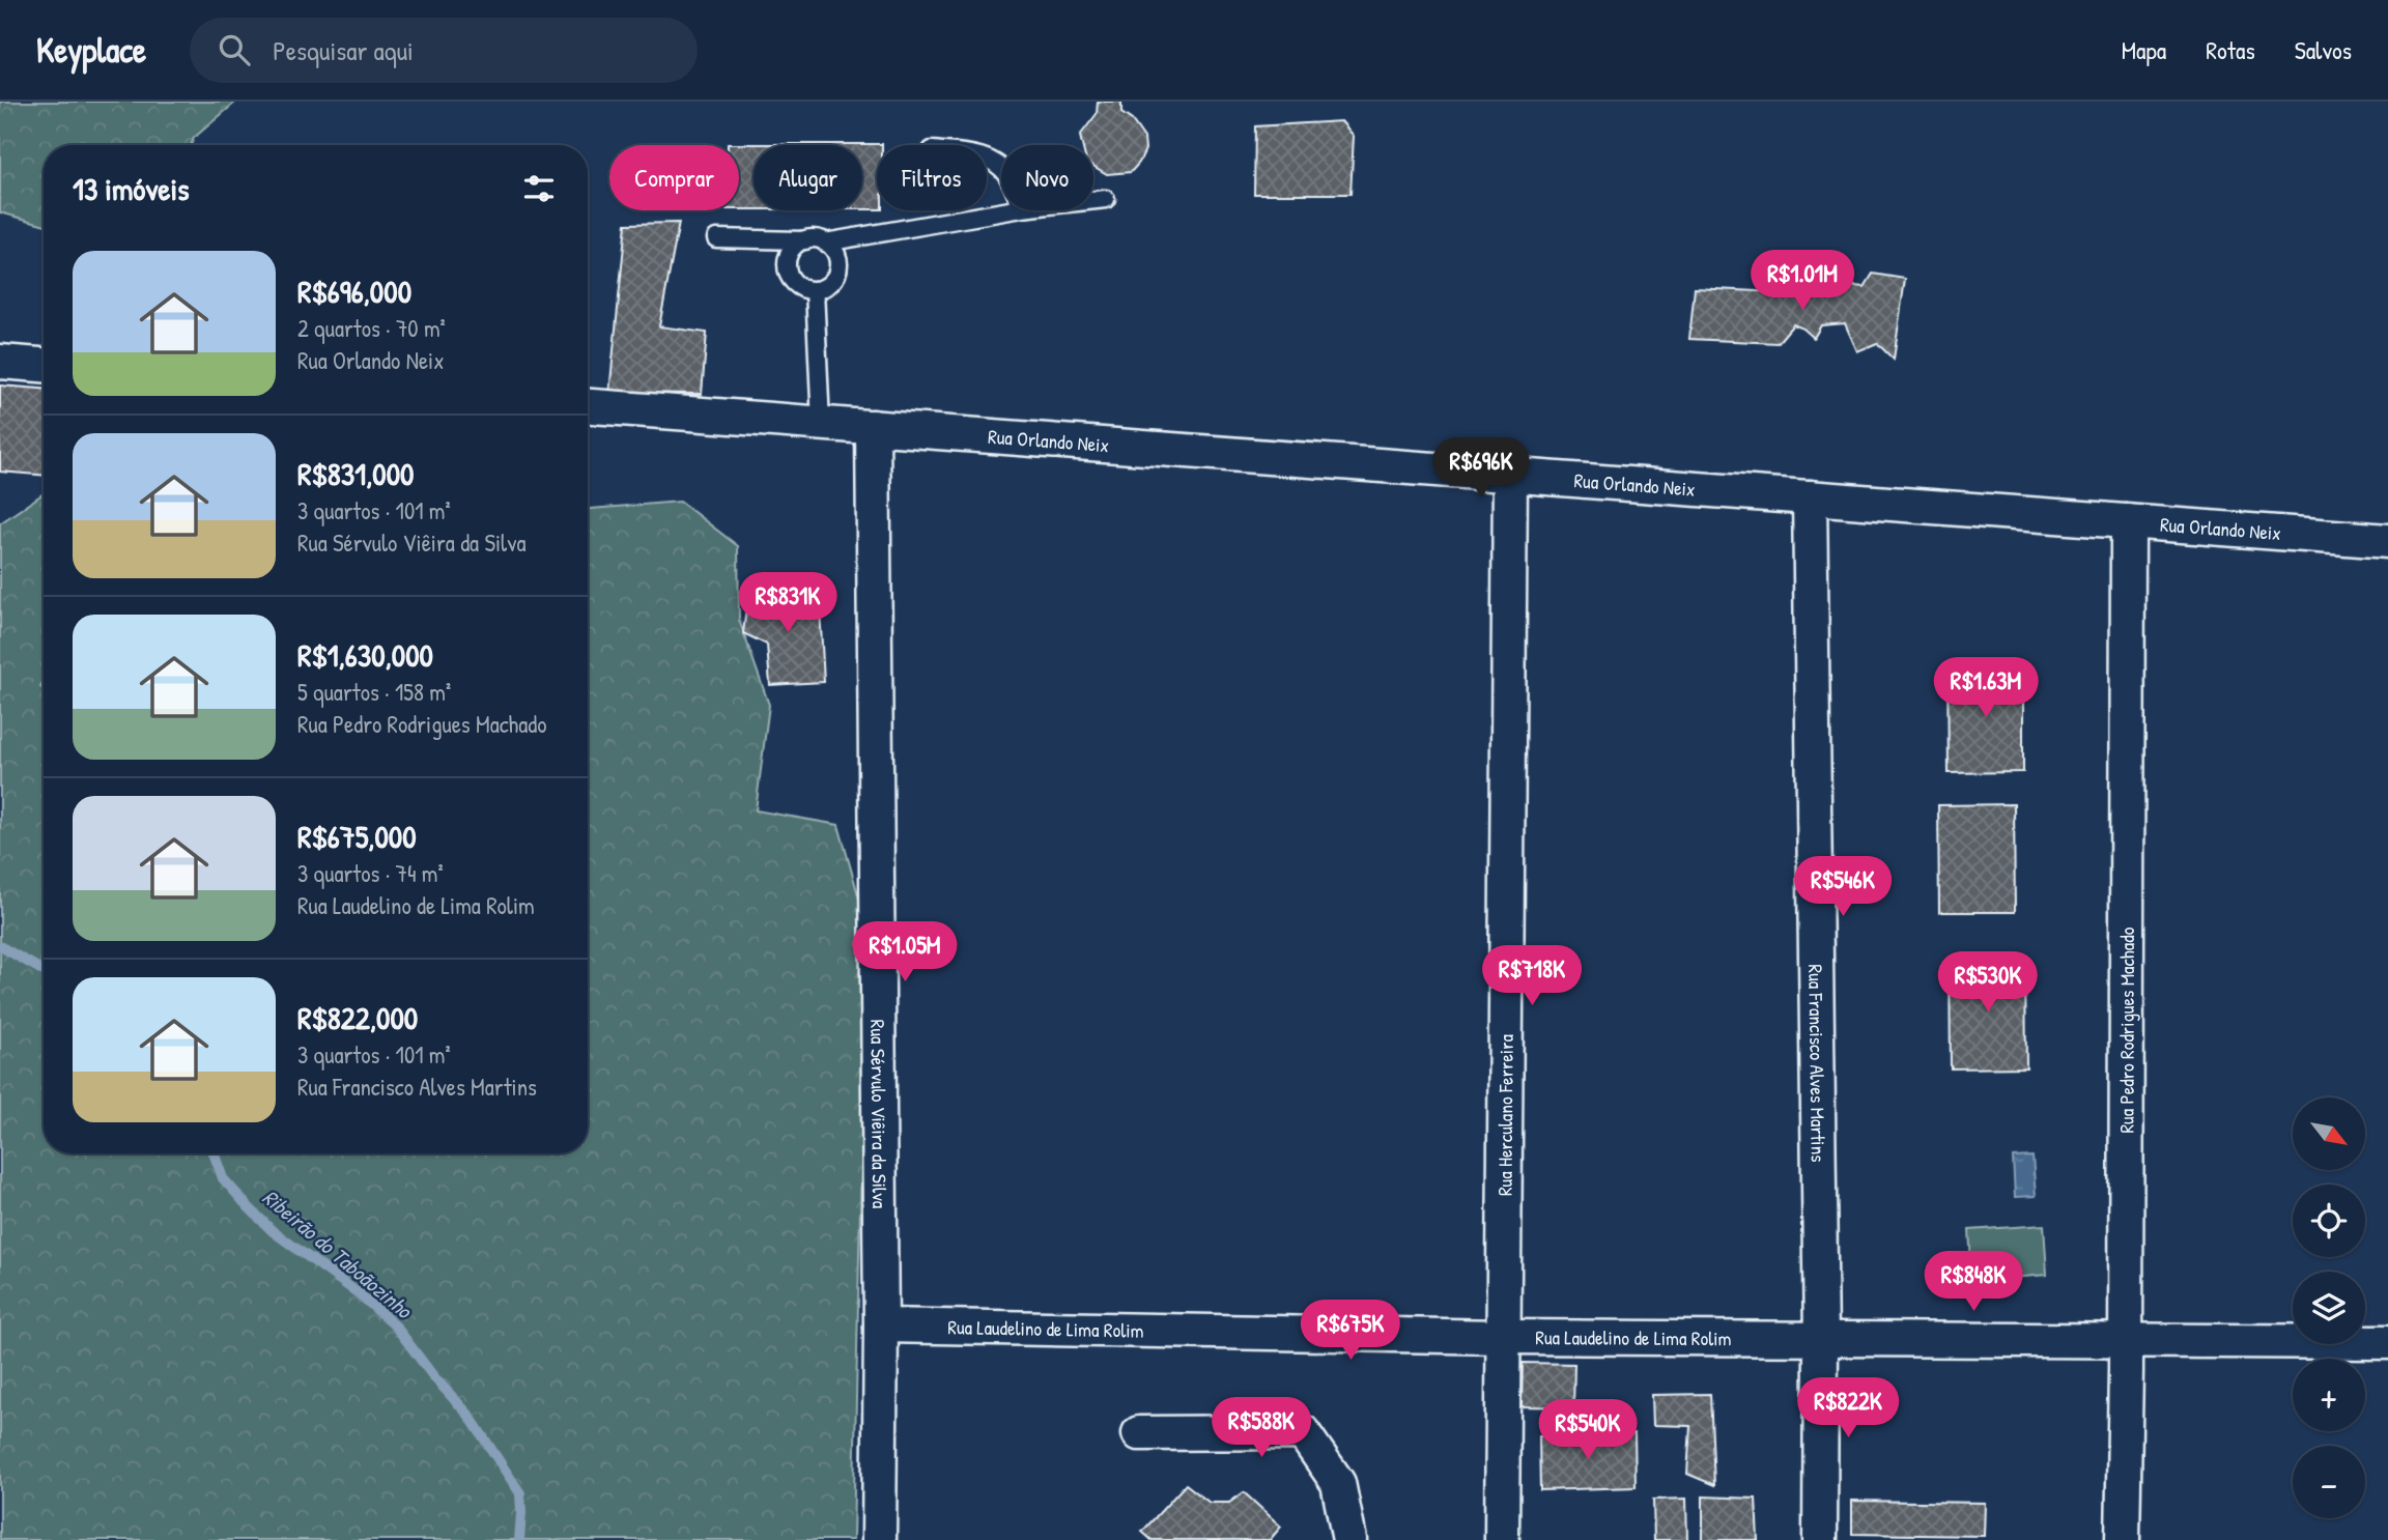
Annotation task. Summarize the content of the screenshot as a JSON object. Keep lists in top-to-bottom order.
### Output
{
  "streets": {
    "street": [
      "Rua Orlando Neix",
      "Rua Pedro Rodrigues Machado",
      "Rua Francisco Alves Martins",
      "Rua Sérvulo Viêira da Silva",
      "Rua Herculano Ferreira",
      "Rua Laudelino de Lima Rolim"
    ]
  },
  "crossings": [
    ["Rua Orlando Neix", "Rua Pedro Rodrigues Machado"],
    ["Rua Orlando Neix", "Rua Francisco Alves Martins"],
    ["Rua Orlando Neix", "Rua Sérvulo Viêira da Silva"],
    ["Rua Orlando Neix", "Rua Herculano Ferreira"],
    ["Rua Pedro Rodrigues Machado", "Rua Laudelino de Lima Rolim"],
    ["Rua Francisco Alves Martins", "Rua Laudelino de Lima Rolim"],
    ["Rua Sérvulo Viêira da Silva", "Rua Laudelino de Lima Rolim"],
    ["Rua Herculano Ferreira", "Rua Laudelino de Lima Rolim"]
  ],
  "water": ["Ribeirão do Taboãozinho"],
  "north": "bottom right",
  "page": {
    "header": "Keyplace",
    "search": "Pesquisar aqui",
    "nav": ["Mapa", "Rotas", "Salvos"],
    "chip": [
      "Comprar",
      "Alugar",
      "Filtros",
      "Novo"
    ],
    "heading": "13 imóveis",
    "list": [
      {
        "name": "R$696,000",
        "note": "2 quartos · 70 m² · Rua Orlando Neix"
      },
      {
        "name": "R$831,000",
        "note": "3 quartos · 101 m² · Rua Sérvulo Viêira da Silva"
      },
      {
        "name": "R$1,630,000",
        "note": "5 quartos · 158 m² · Rua Pedro Rodrigues Machado"
      },
      {
        "name": "R$675,000",
        "note": "3 quartos · 74 m² · Rua Laudelino de Lima Rolim"
      },
      {
        "name": "R$822,000",
        "note": "3 quartos · 101 m² · Rua Francisco Alves Martins"
      }
    ],
    "price": [
      "R$1.01M",
      "R$696K",
      "R$831K",
      "R$1.63M",
      "R$546K",
      "R$1.05M",
      "R$718K",
      "R$530K",
      "R$848K",
      "R$675K",
      "R$822K",
      "R$588K",
      "R$540K"
    ],
    "map_buttons": ["+", "−"]
  }
}
